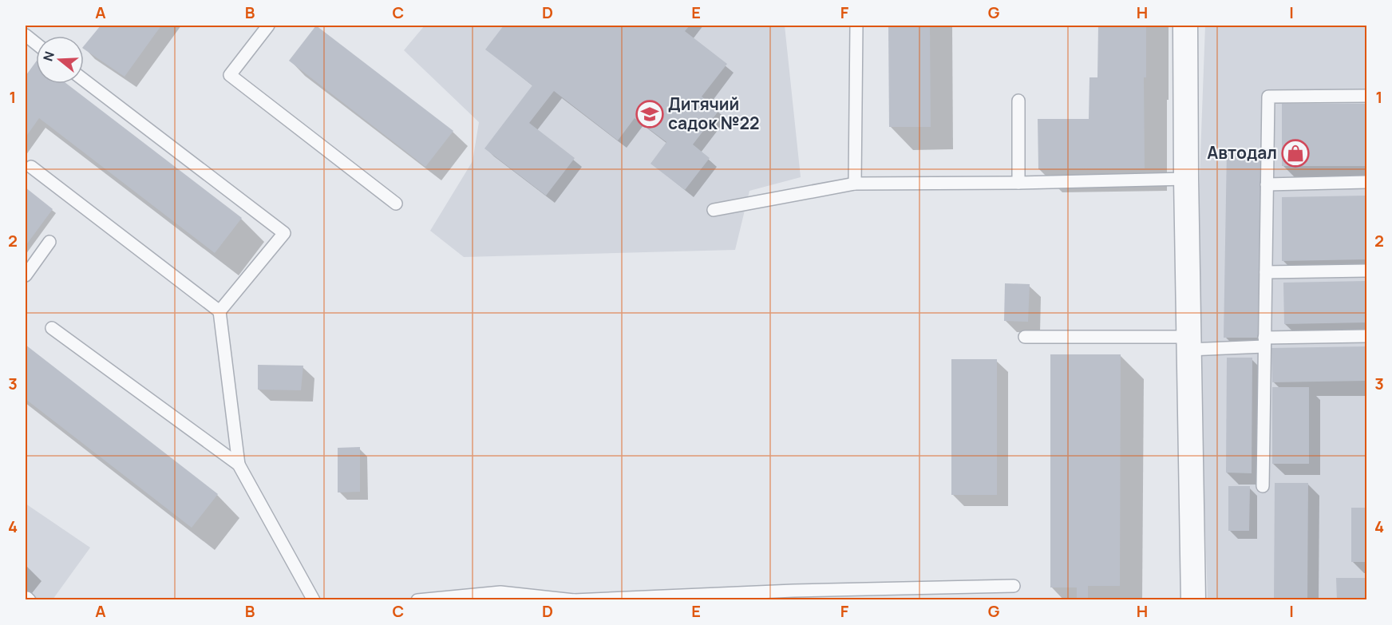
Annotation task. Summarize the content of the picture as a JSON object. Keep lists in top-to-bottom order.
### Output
{
  "places": {
    "school or university": ["Дитячий садок №22"],
    "shop": ["Автодал"]
  },
  "north": "left",
  "grid": {
    "columns": [
      "A",
      "B",
      "C",
      "D",
      "E",
      "F",
      "G",
      "H",
      "I"
    ],
    "rows": [
      "1",
      "2",
      "3",
      "4"
    ]
  }
}
